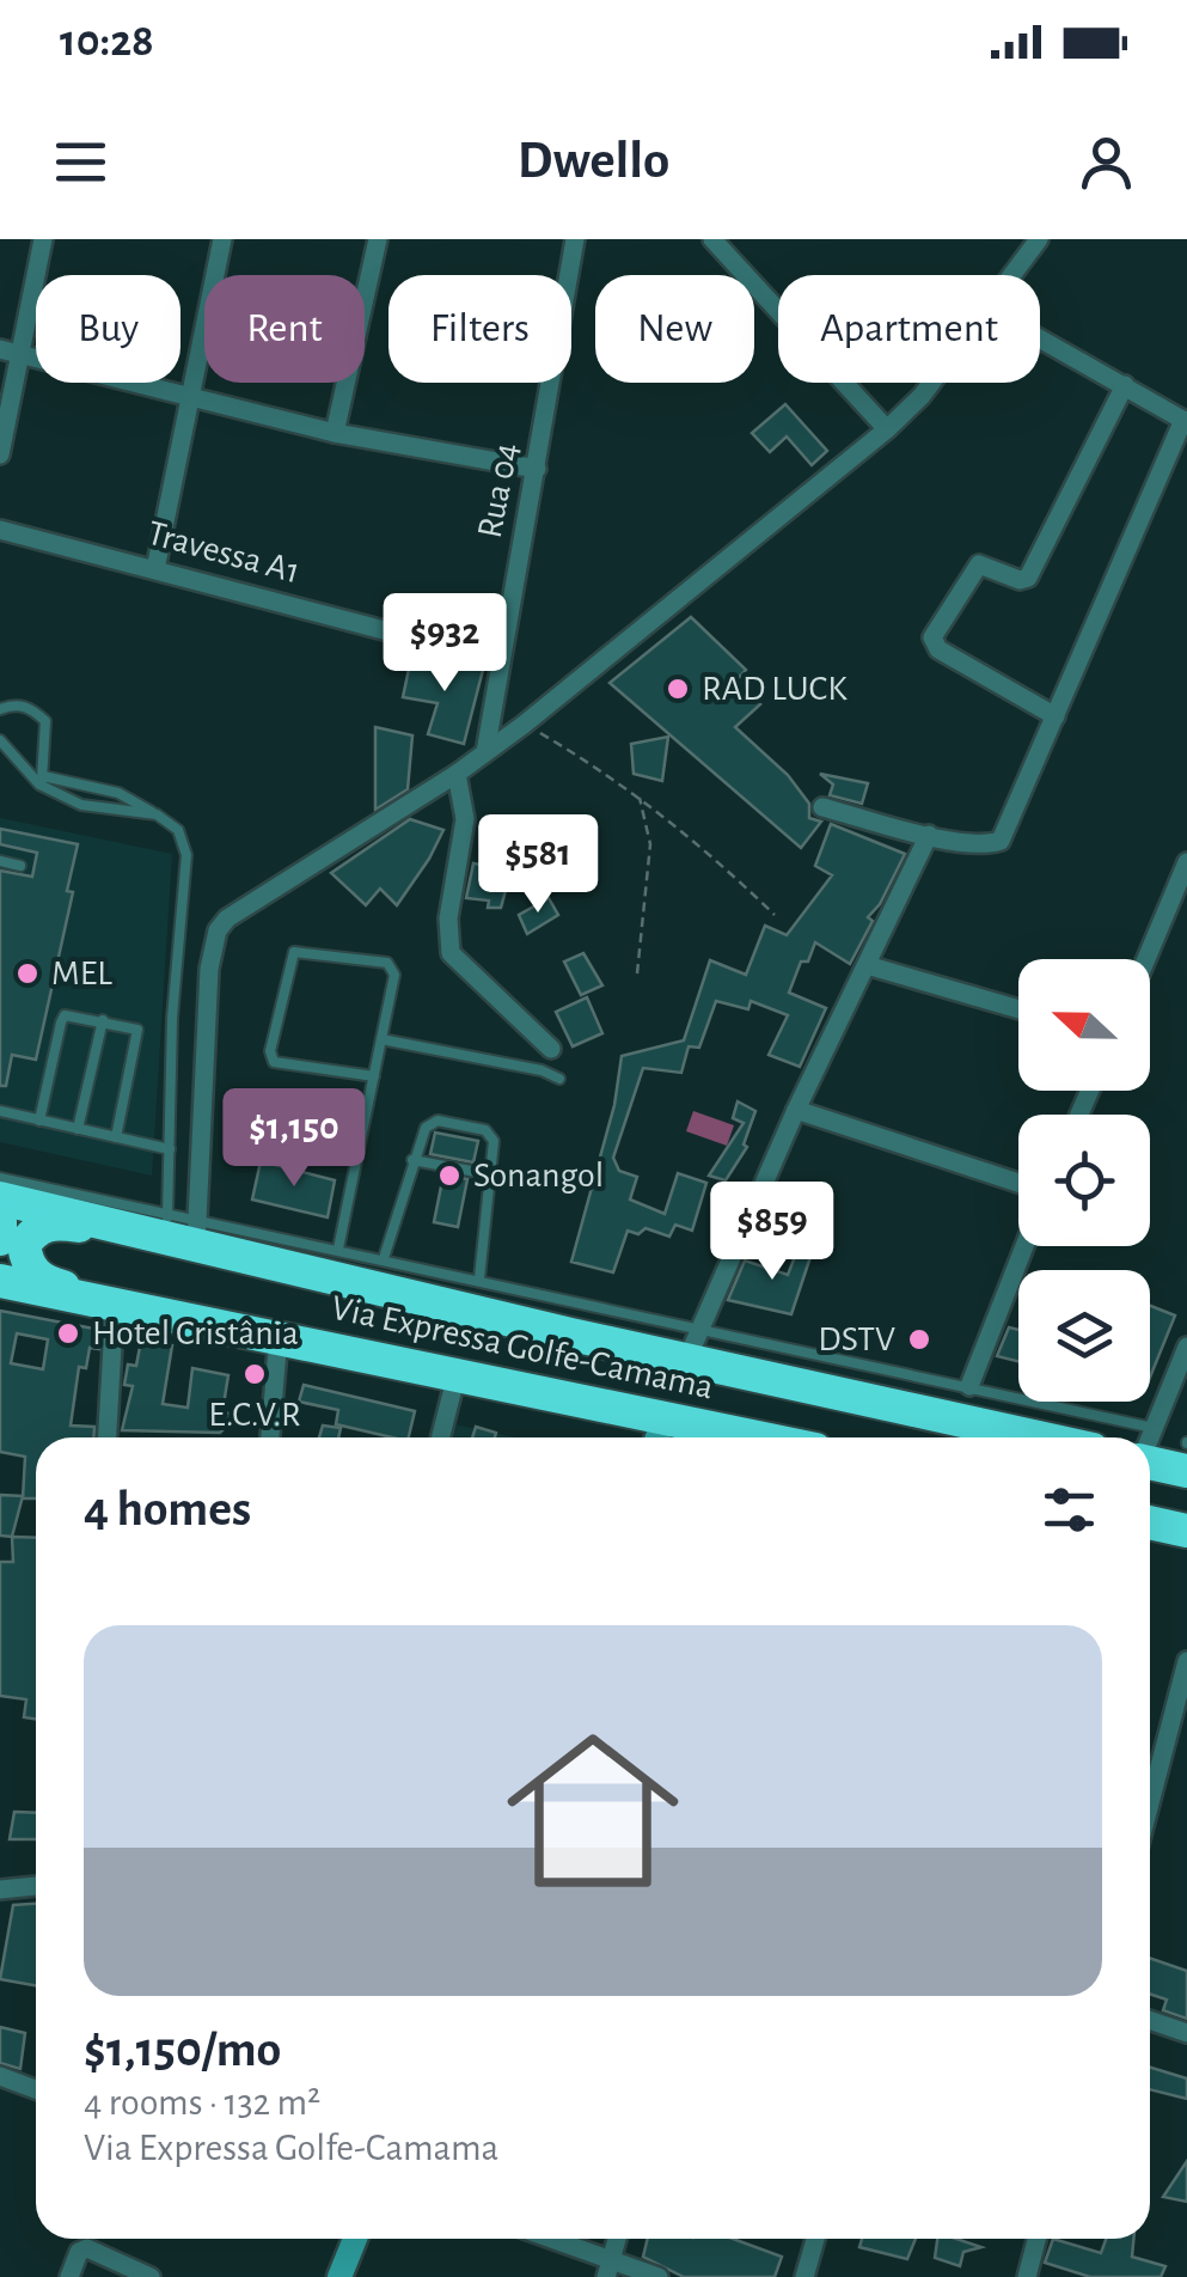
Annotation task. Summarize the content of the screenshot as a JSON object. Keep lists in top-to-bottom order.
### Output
{
  "streets": {
    "highway": ["Via Expressa Golfe-Camama"],
    "street": ["Rua 04", "Travessa A1"]
  },
  "crossings": [
    ["Rua 04", "Travessa A1"]
  ],
  "places": [
    "RAD LUCK",
    "MEL",
    "Sonangol",
    "Hotel Cristânia",
    "DSTV",
    "E.C.V.R"
  ],
  "north": "left",
  "page": {
    "status": "10:28",
    "header": "Dwello",
    "chip": [
      "Buy",
      "Rent",
      "Filters",
      "New",
      "Apartment"
    ],
    "price": [
      "$932",
      "$581",
      "$1,150",
      "$859"
    ],
    "heading": "4 homes",
    "list": [
      {
        "name": "$1,150/mo",
        "note": "4 rooms · 132 m² · Via Expressa Golfe-Camama"
      }
    ]
  }
}
